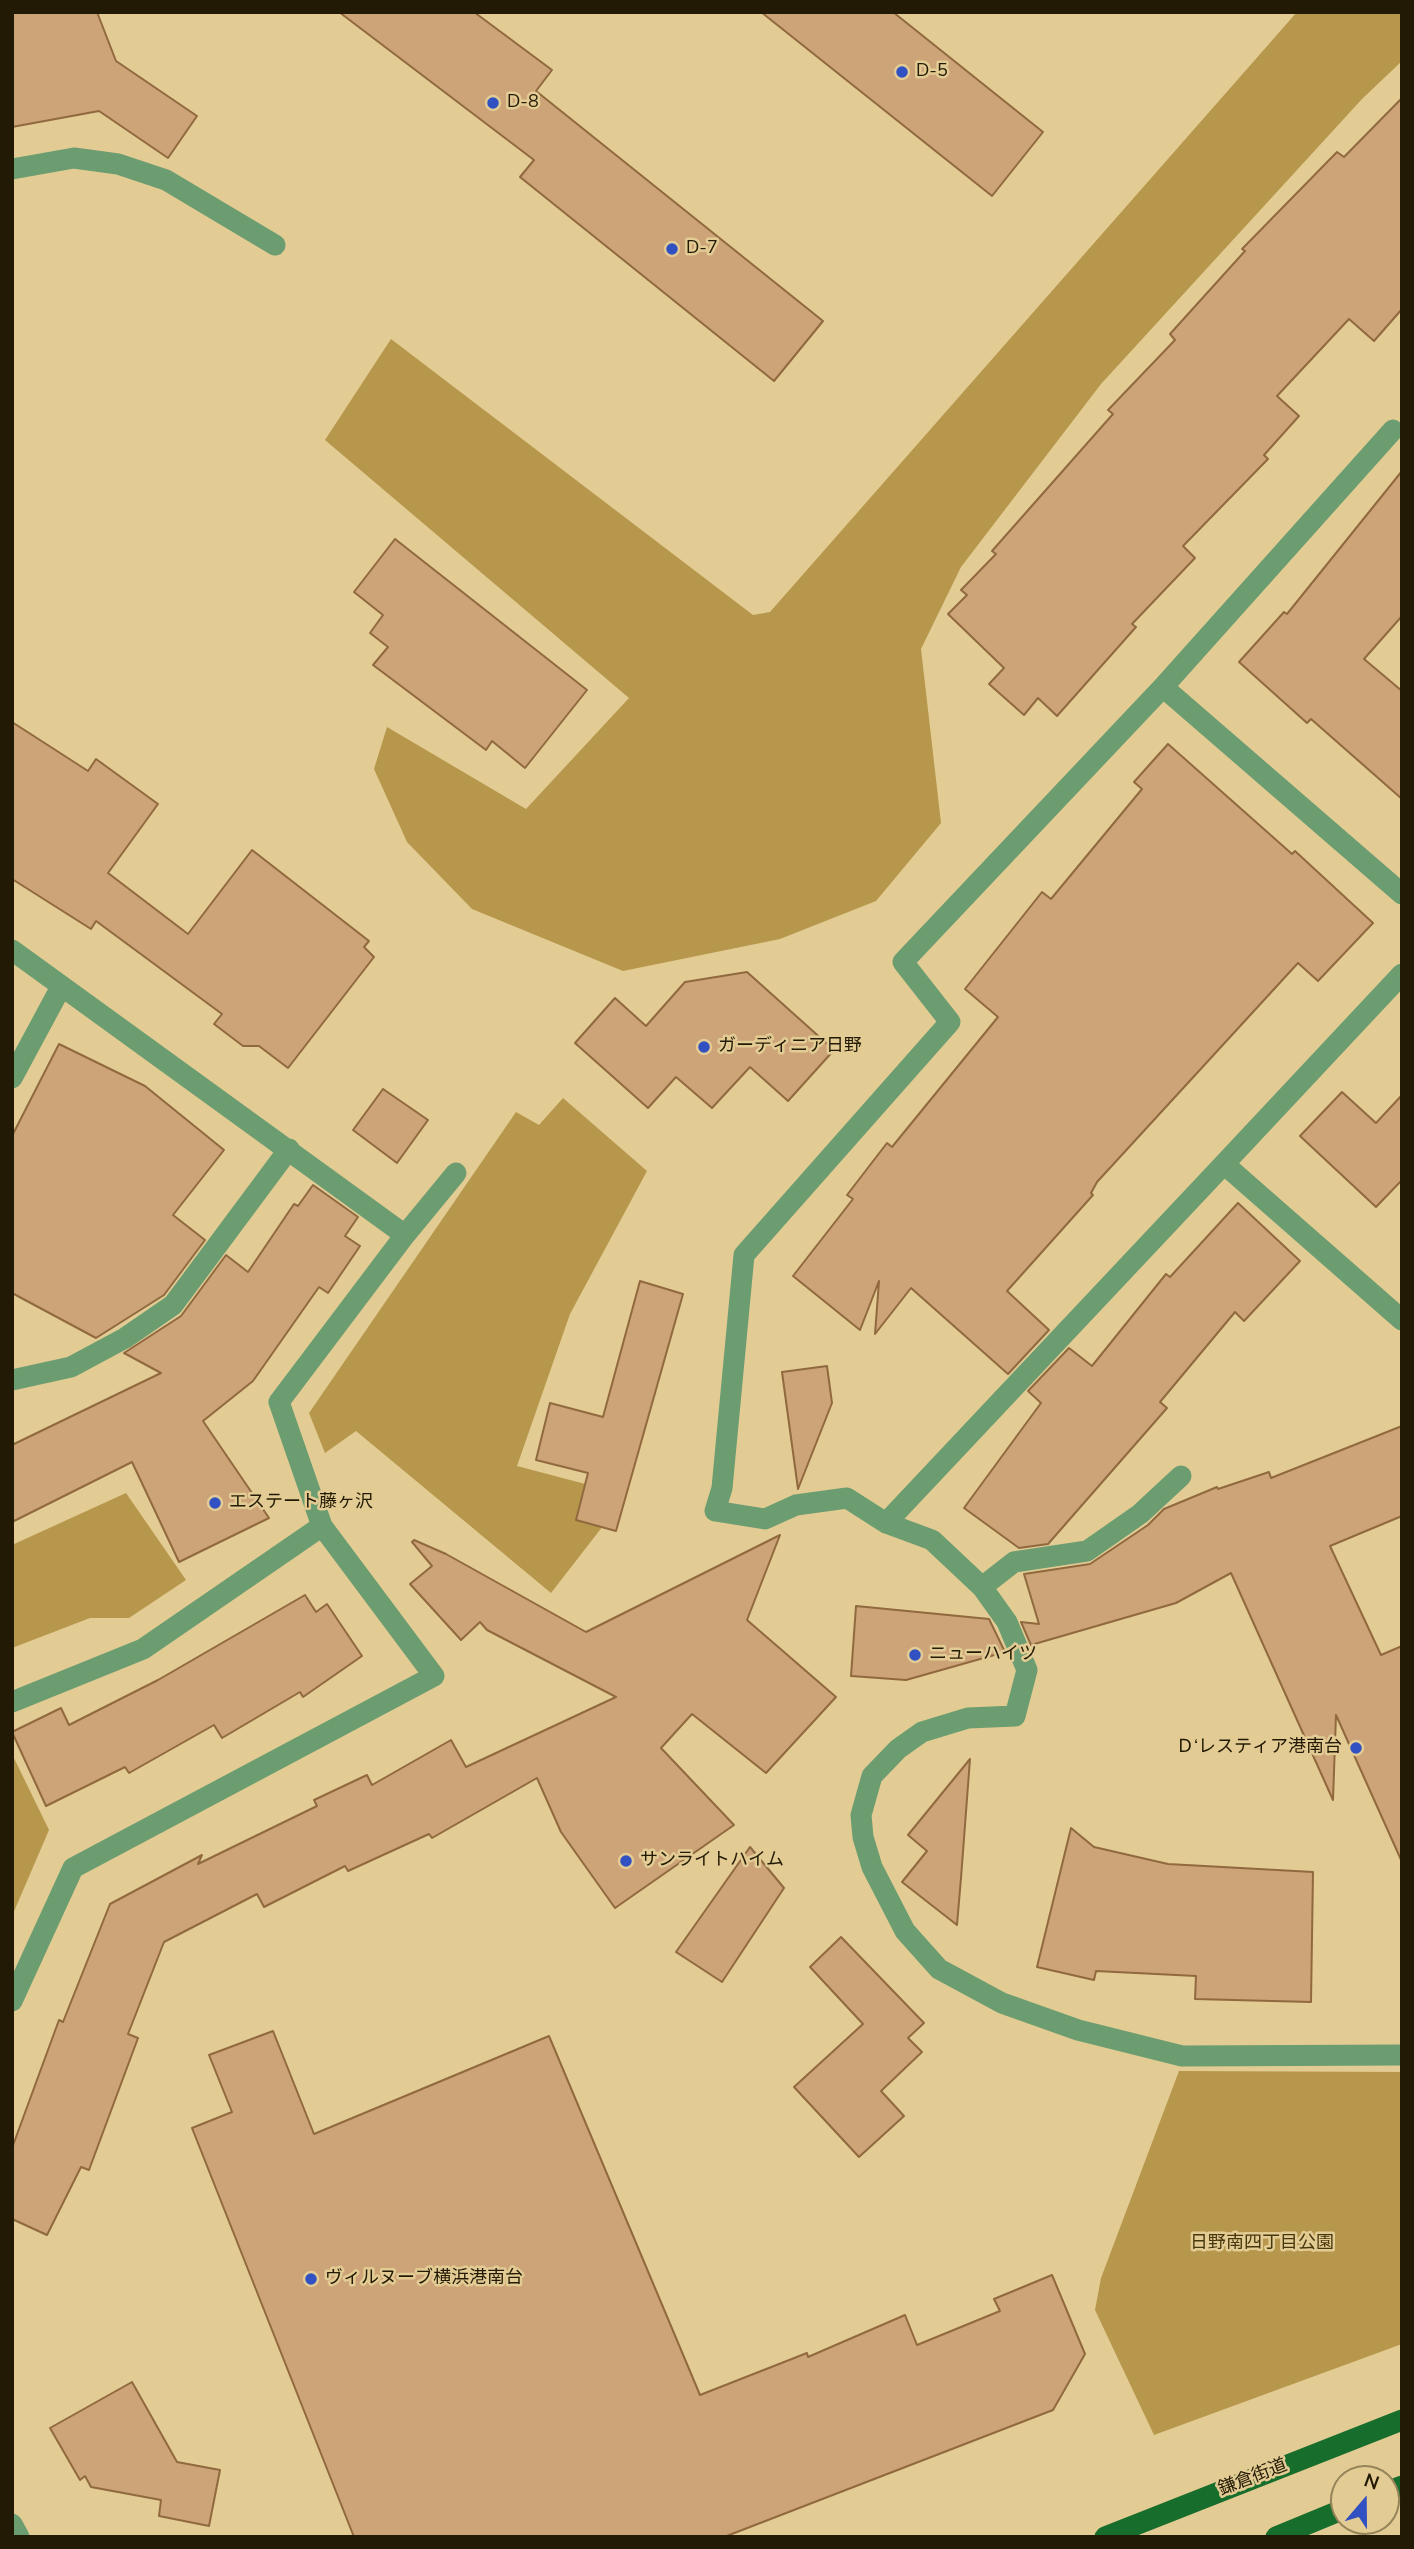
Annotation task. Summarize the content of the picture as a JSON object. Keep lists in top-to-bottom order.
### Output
{
  "streets": {
    "main road": ["鎌倉街道"]
  },
  "parks": ["日野南四丁目公園"],
  "places": [
    "D-5",
    "D-8",
    "D-7",
    "ガーディニア日野",
    "エステート藤ヶ沢",
    "ニューハイツ",
    "Ｄ‘レスティア港南台",
    "サンライトハイム",
    "ヴィルヌーブ横浜港南台"
  ],
  "north": "top"
}
